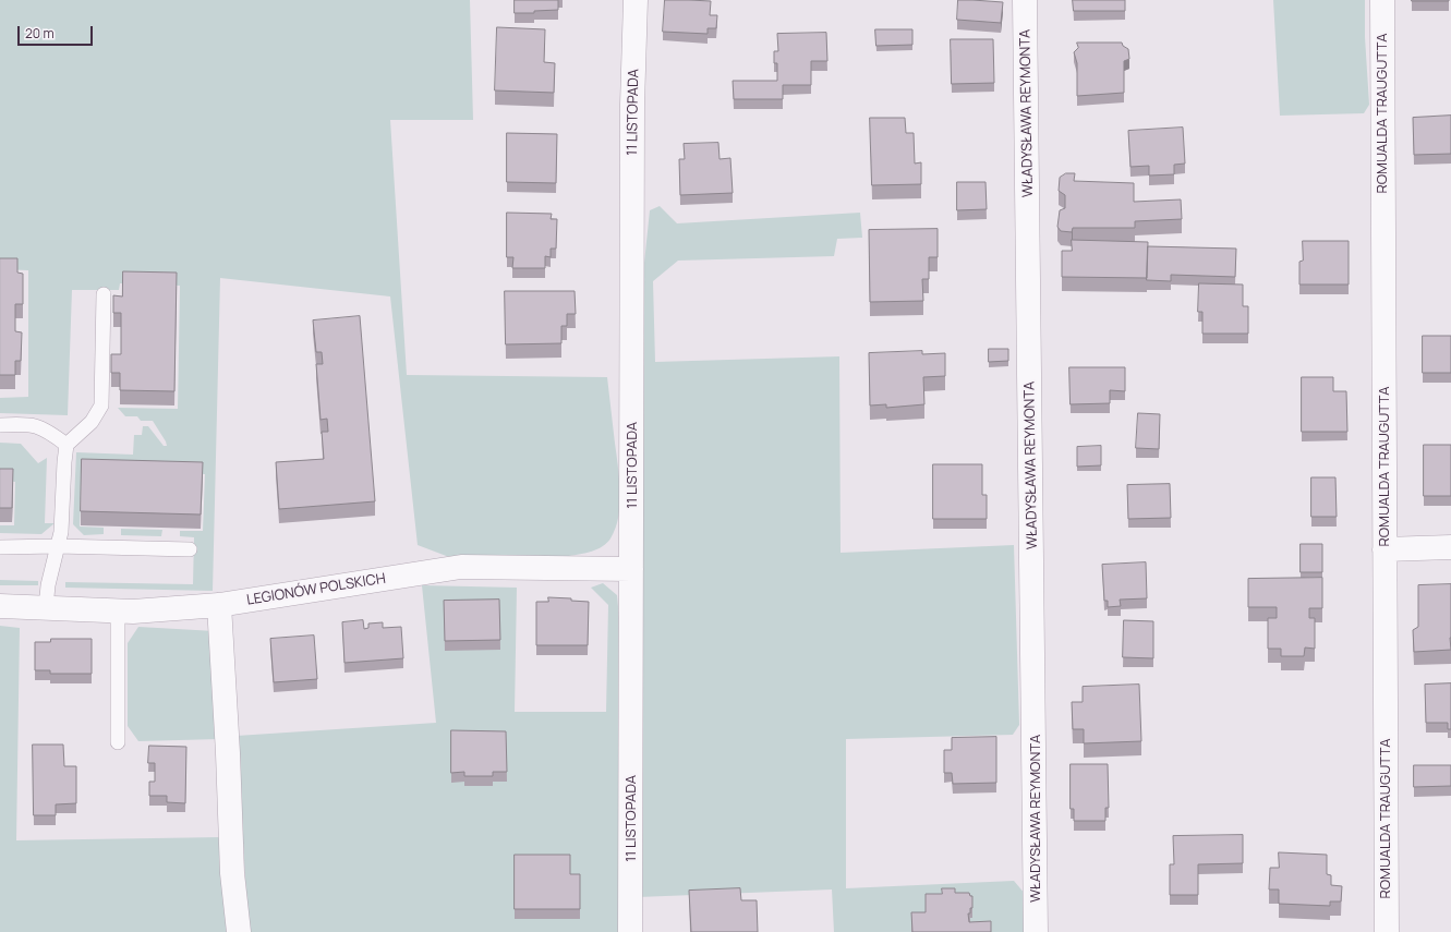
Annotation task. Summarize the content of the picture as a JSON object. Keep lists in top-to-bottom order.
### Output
{
  "streets": {
    "street": [
      "11 LISTOPADA",
      "WŁADYSŁAWA REYMONTA",
      "ROMUALDA TRAUGUTTA",
      "LEGIONÓW POLSKICH"
    ]
  },
  "crossings": [
    ["11 LISTOPADA", "LEGIONÓW POLSKICH"]
  ],
  "scale_bar": "20 m"
}
